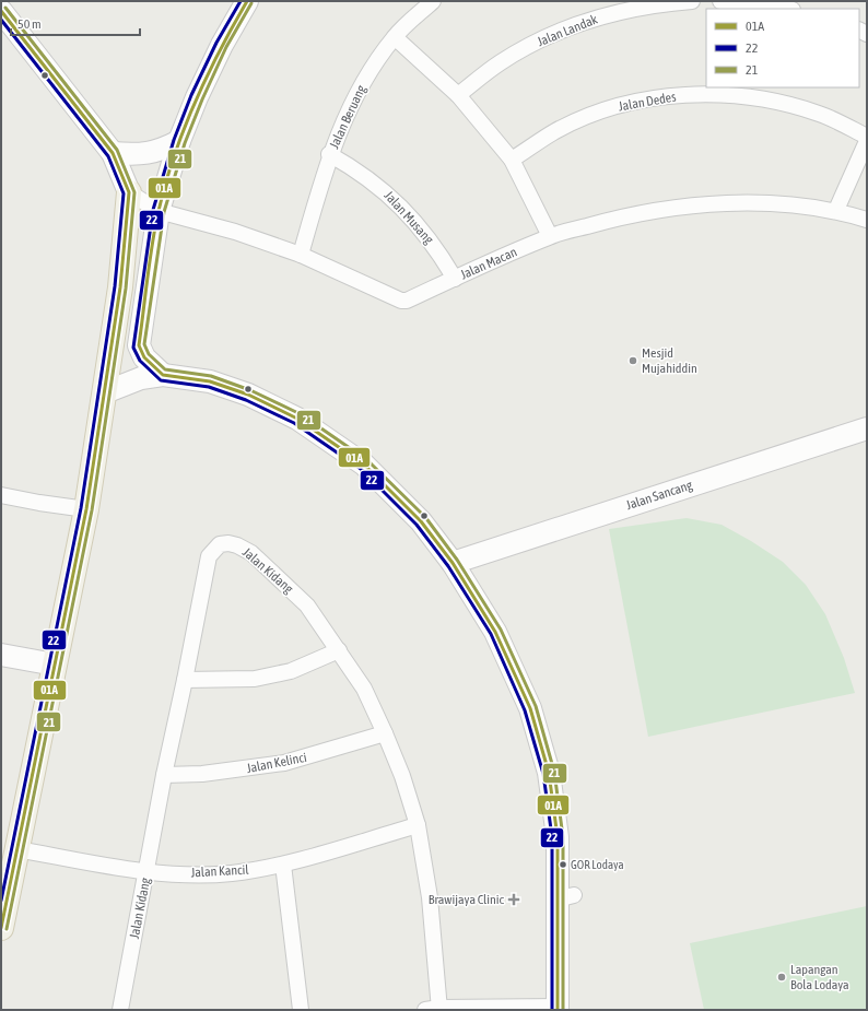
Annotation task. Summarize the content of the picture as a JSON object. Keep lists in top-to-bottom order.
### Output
{
  "streets": {
    "main road": ["Jalan Sancang"],
    "street": [
      "Jalan Landak",
      "Jalan Dedes",
      "Jalan Beruang",
      "Jalan Musang",
      "Jalan Macan",
      "Jalan Kidang",
      "Jalan Kelinci",
      "Jalan Kancil"
    ]
  },
  "crossings": [
    ["Jalan Beruang", "Jalan Musang"],
    ["Jalan Beruang", "Jalan Macan"],
    ["Jalan Musang", "Jalan Macan"],
    ["Jalan Kidang", "Jalan Kelinci"],
    ["Jalan Kidang", "Jalan Kancil"]
  ],
  "places": {
    "other": ["Mesjid Mujahiddin", "GOR Lodaya", "Lapangan Bola Lodaya"],
    "health": ["Brawijaya Clinic"]
  },
  "lines": ["transit line 01A", "transit line 22", "transit line 21"],
  "legend": ["01A", "22", "21"],
  "scale_bar": "50 m"
}
